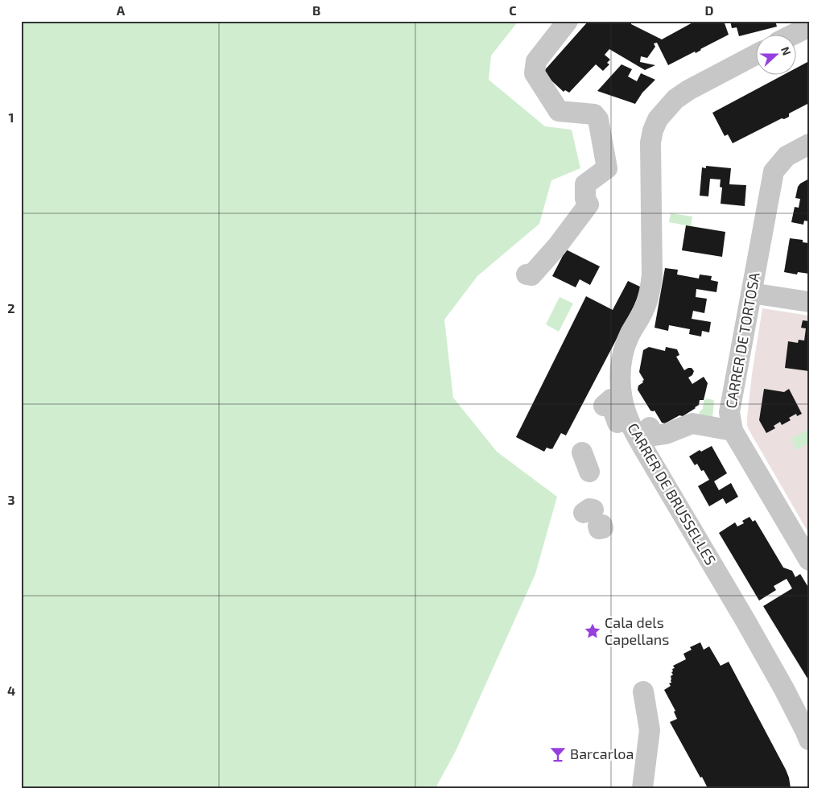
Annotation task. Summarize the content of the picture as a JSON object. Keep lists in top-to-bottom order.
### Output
{
  "streets": {
    "street": ["CARRER DE TORTOSA", "CARRER DE BRUSSEL·LES"]
  },
  "places": {
    "place": ["Cala dels Capellans"],
    "bar": ["Barcarloa"]
  },
  "north": "right",
  "grid": {
    "columns": [
      "A",
      "B",
      "C",
      "D"
    ],
    "rows": [
      "1",
      "2",
      "3",
      "4"
    ]
  }
}
